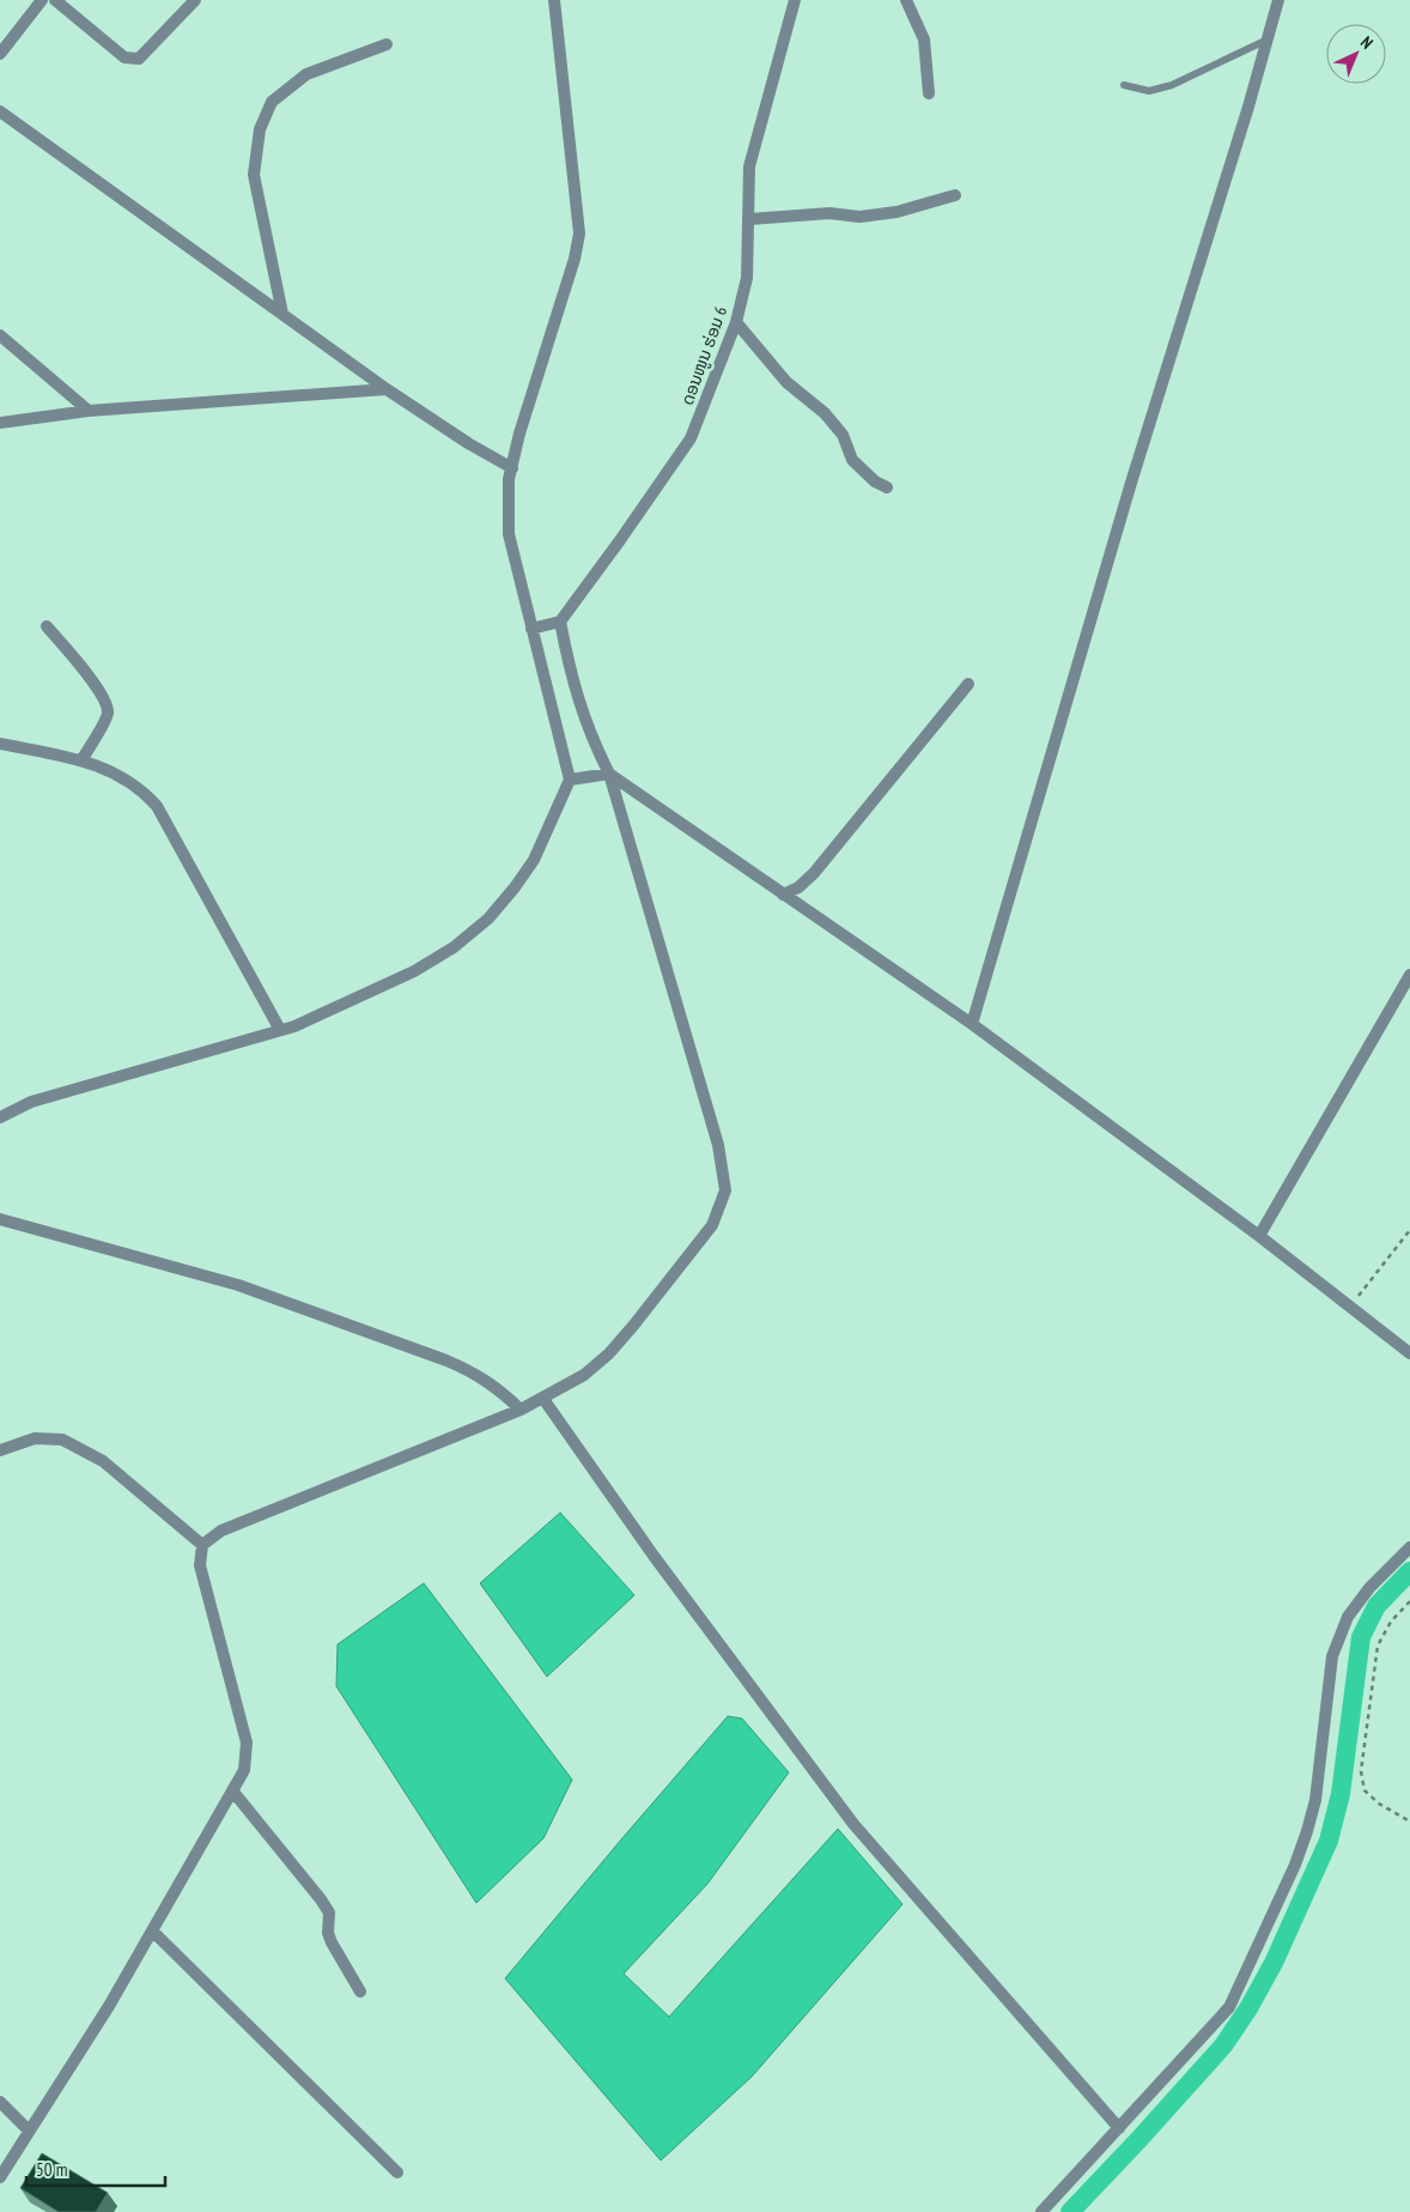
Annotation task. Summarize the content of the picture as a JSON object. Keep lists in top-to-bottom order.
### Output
{
  "streets": {
    "street": ["ດອນໜູນ ຮ່ອມ 6"]
  },
  "scale_bar": "50 m",
  "north": "top right"
}
